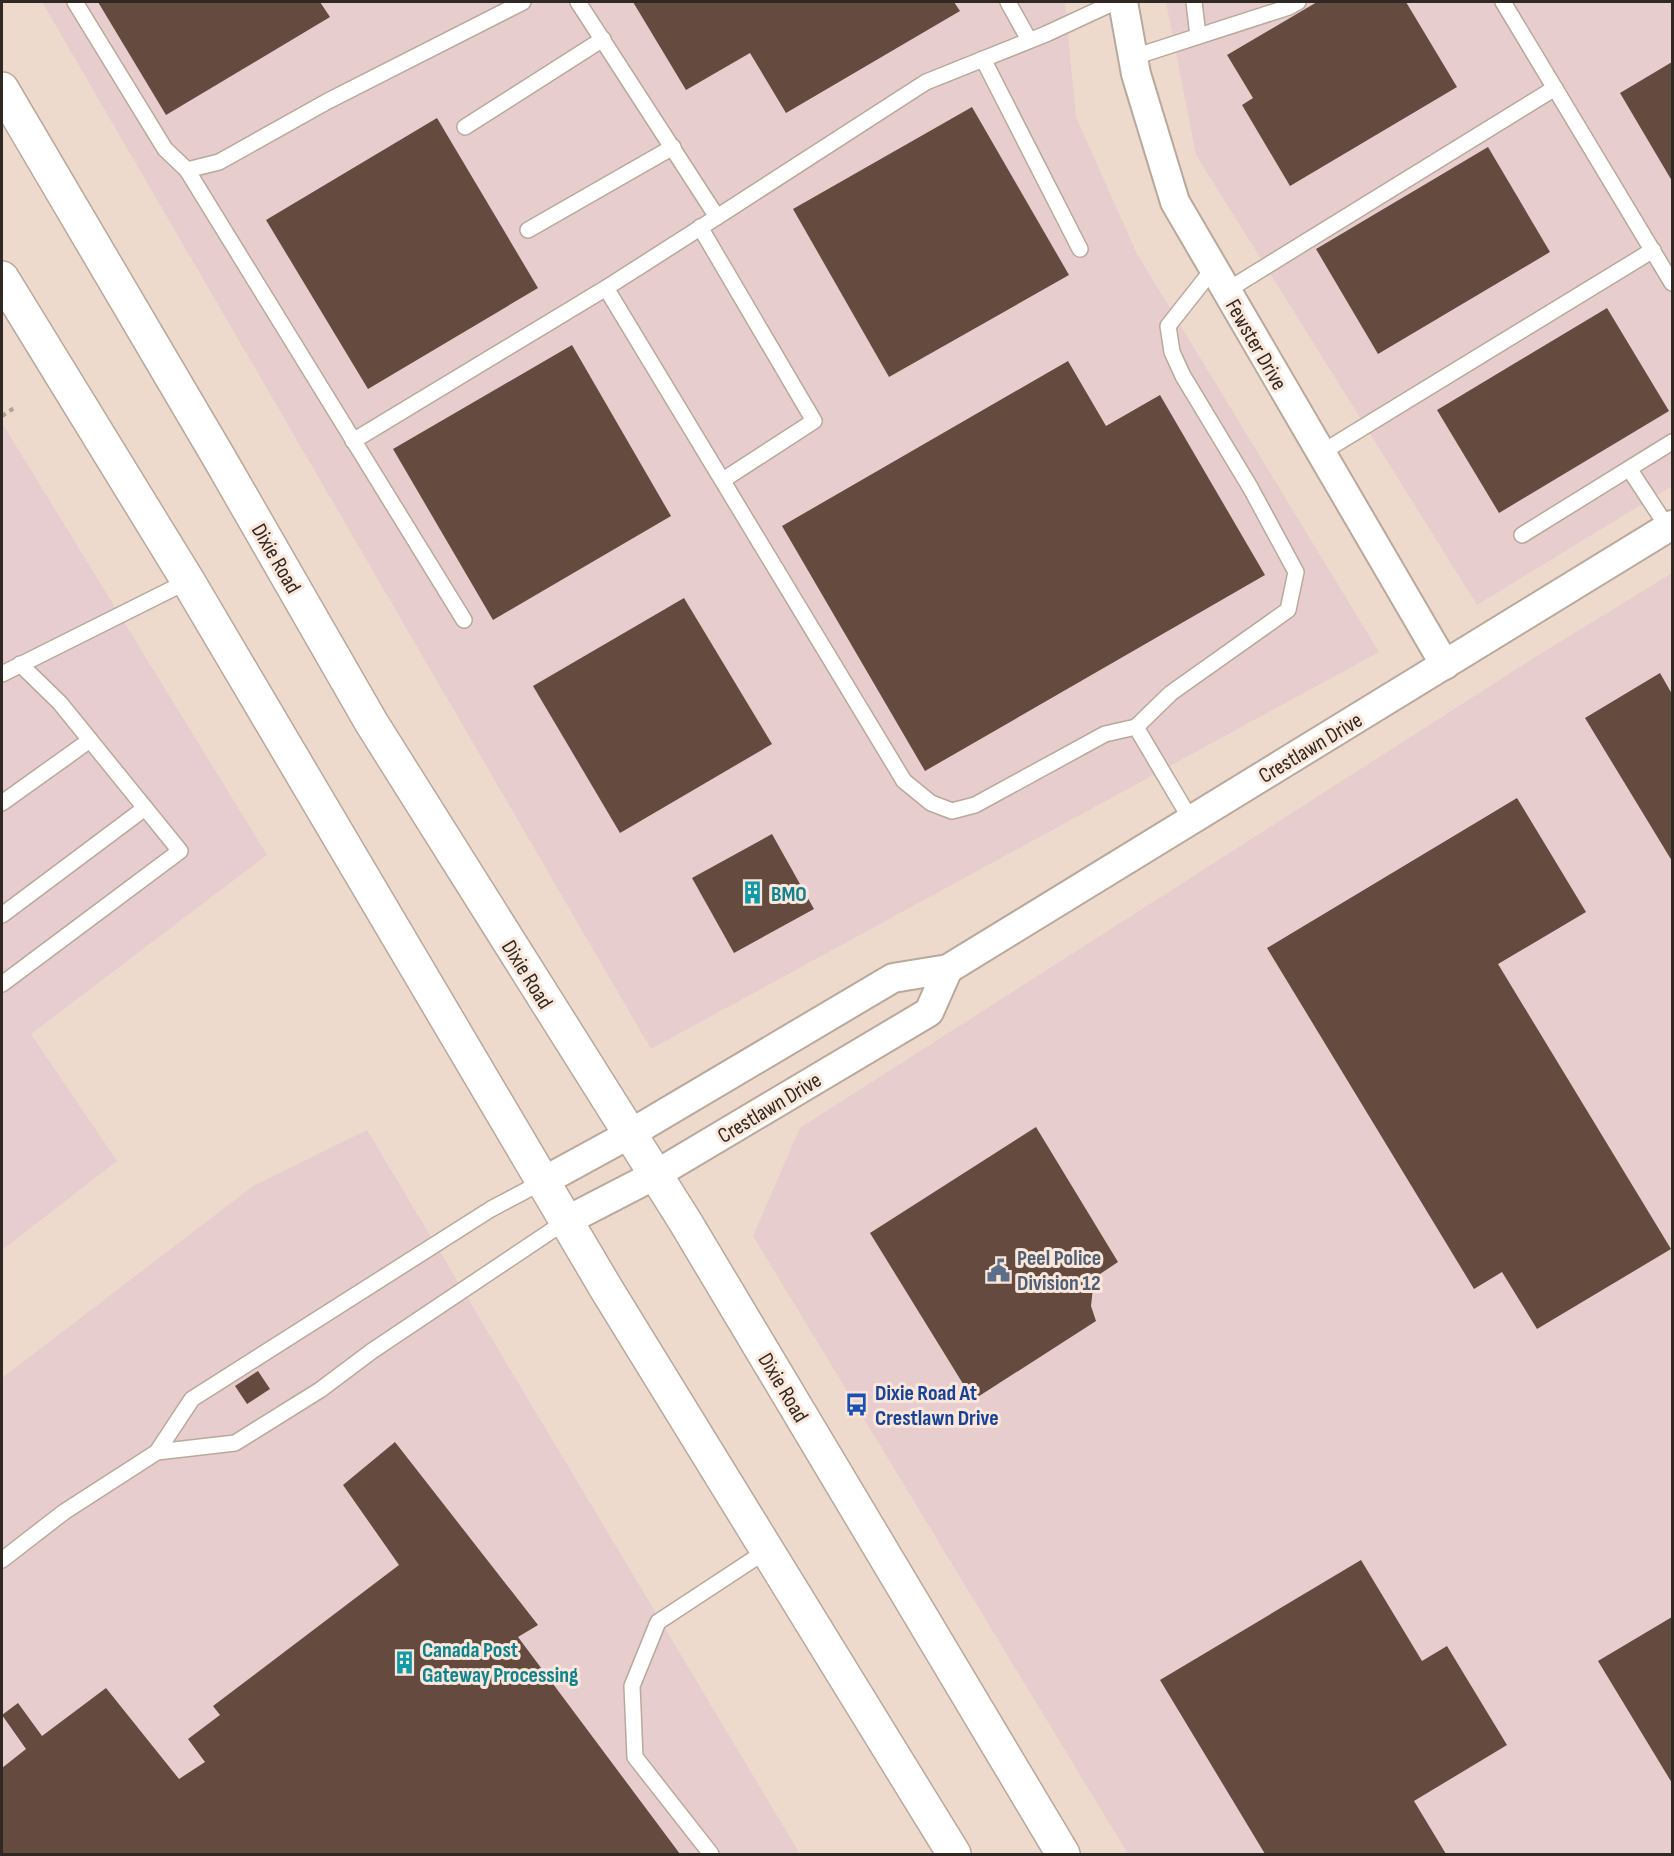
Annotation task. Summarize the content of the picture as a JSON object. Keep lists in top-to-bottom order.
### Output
{
  "streets": {
    "main road": ["Dixie Road"],
    "street": ["Fewster Drive", "Crestlawn Drive"]
  },
  "crossings": [
    ["Fewster Drive", "Crestlawn Drive"],
    ["Dixie Road", "Crestlawn Drive"]
  ],
  "places": {
    "building": ["BMO", "Canada Post Gateway Processing"],
    "public building": ["Peel Police Division 12"],
    "bus stop": ["Dixie Road At Crestlawn Drive"]
  }
}
